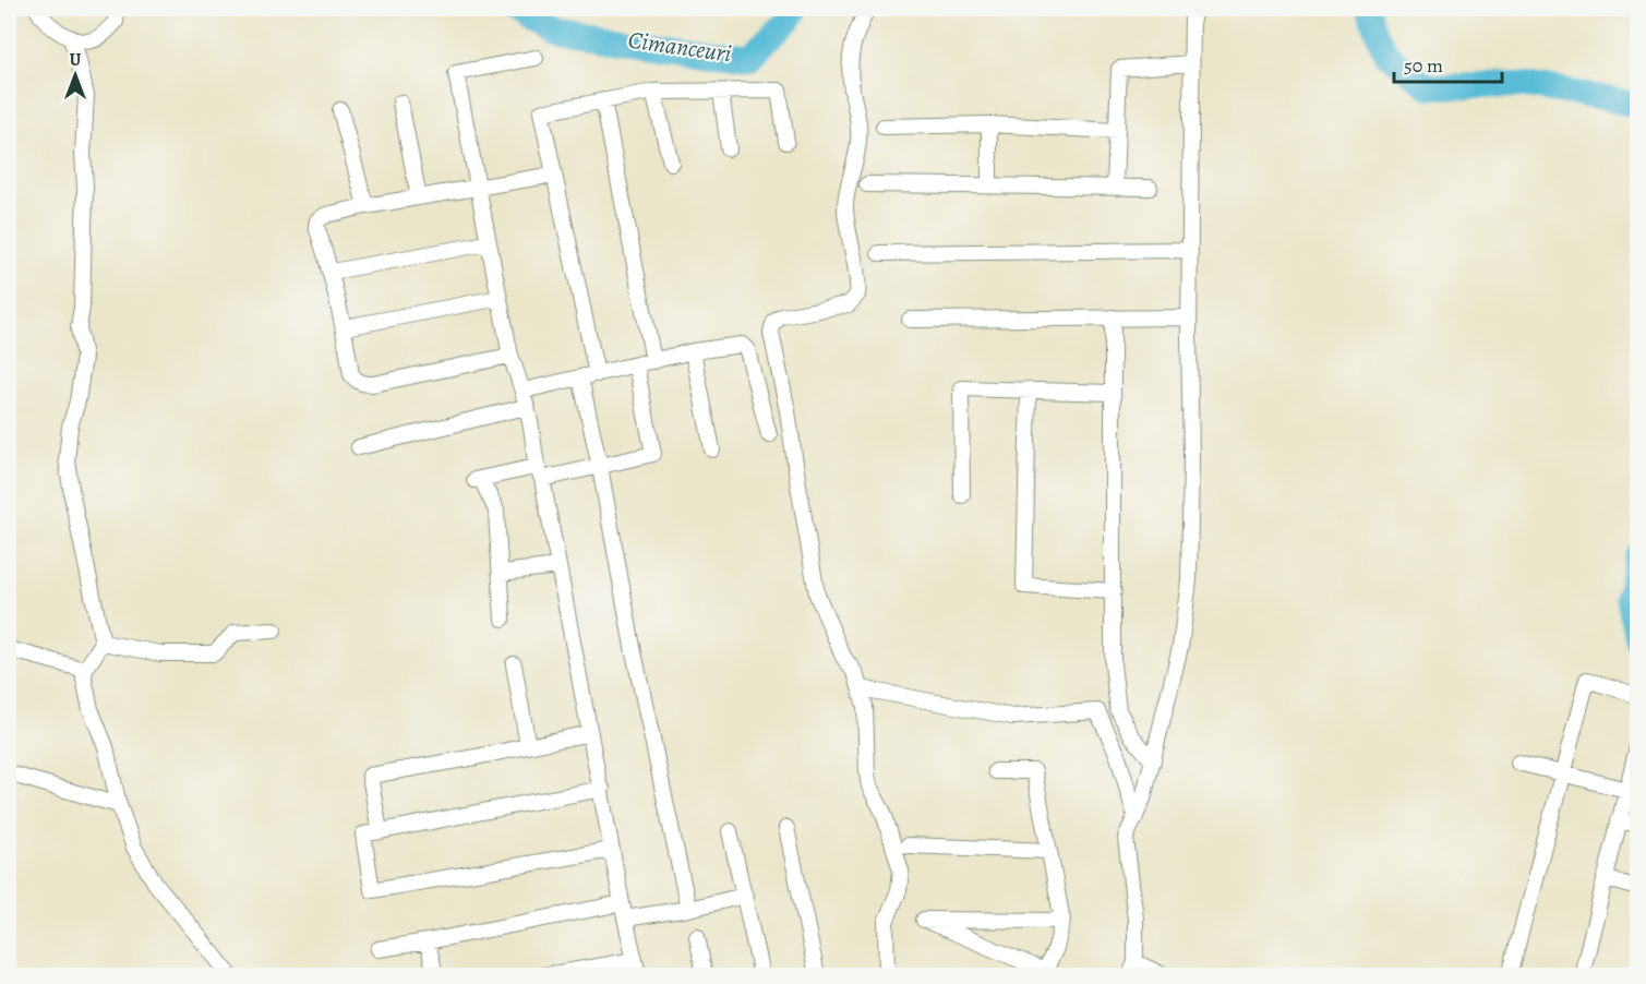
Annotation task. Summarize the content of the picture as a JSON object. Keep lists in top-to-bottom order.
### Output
{
  "water": ["Cimanceuri"],
  "scale_bar": "50 m",
  "north": "top"
}
